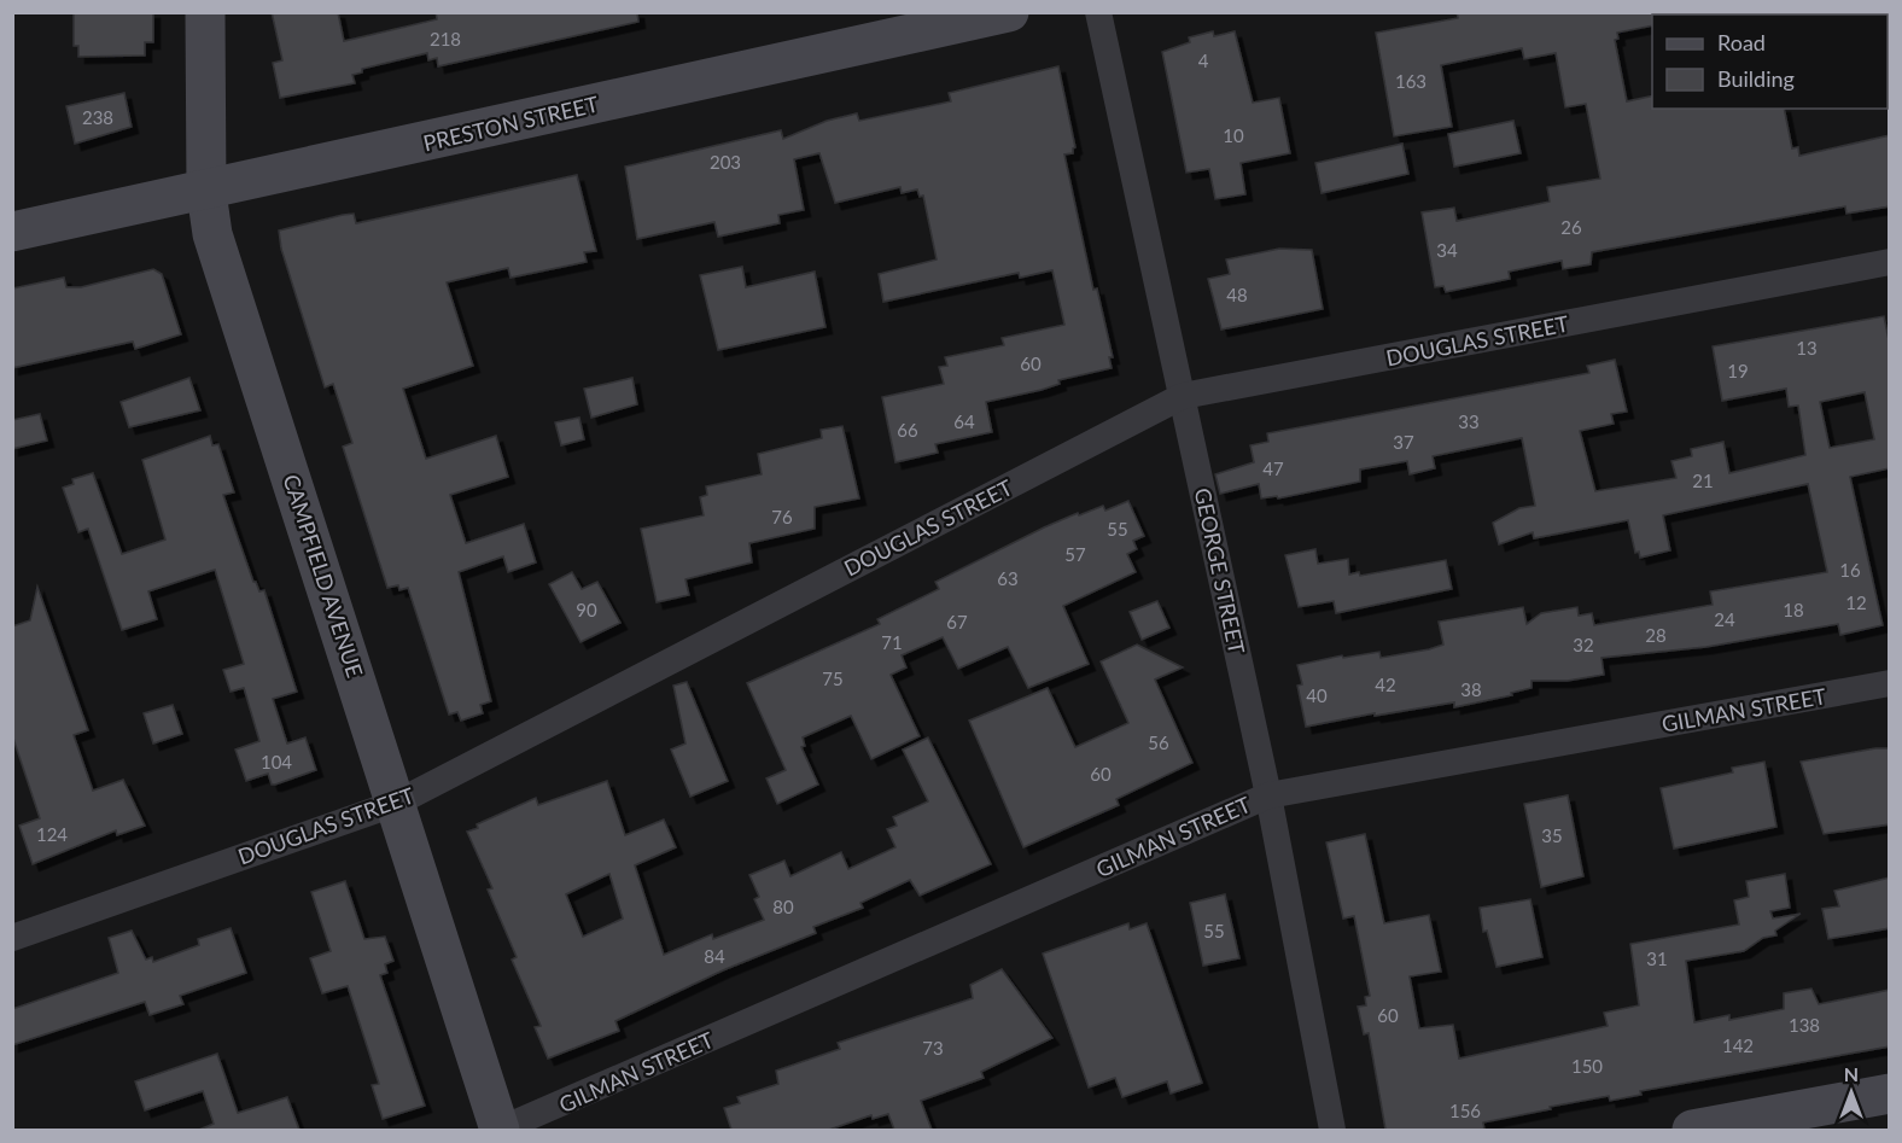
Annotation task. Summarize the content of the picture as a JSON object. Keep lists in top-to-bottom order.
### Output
{
  "streets": {
    "street": [
      "PRESTON STREET",
      "DOUGLAS STREET",
      "GEORGE STREET",
      "CAMPFIELD AVENUE",
      "GILMAN STREET"
    ]
  },
  "crossings": [
    ["PRESTON STREET", "CAMPFIELD AVENUE"],
    ["DOUGLAS STREET", "GEORGE STREET"],
    ["DOUGLAS STREET", "CAMPFIELD AVENUE"],
    ["GEORGE STREET", "GILMAN STREET"],
    ["CAMPFIELD AVENUE", "GILMAN STREET"]
  ],
  "house_numbers": [
    "218",
    "4",
    "163",
    "238",
    "10",
    "203",
    "26",
    "34",
    "48",
    "13",
    "60",
    "19",
    "64",
    "33",
    "66",
    "37",
    "47",
    "21",
    "76",
    "55",
    "57",
    "16",
    "63",
    "12",
    "90",
    "18",
    "24",
    "67",
    "28",
    "71",
    "32",
    "75",
    "42",
    "38",
    "40",
    "56",
    "104",
    "60",
    "124",
    "35",
    "80",
    "55",
    "84",
    "31",
    "60",
    "138",
    "142",
    "73",
    "150",
    "156"
  ],
  "legend": ["Road", "Building"],
  "north": "top"
}
